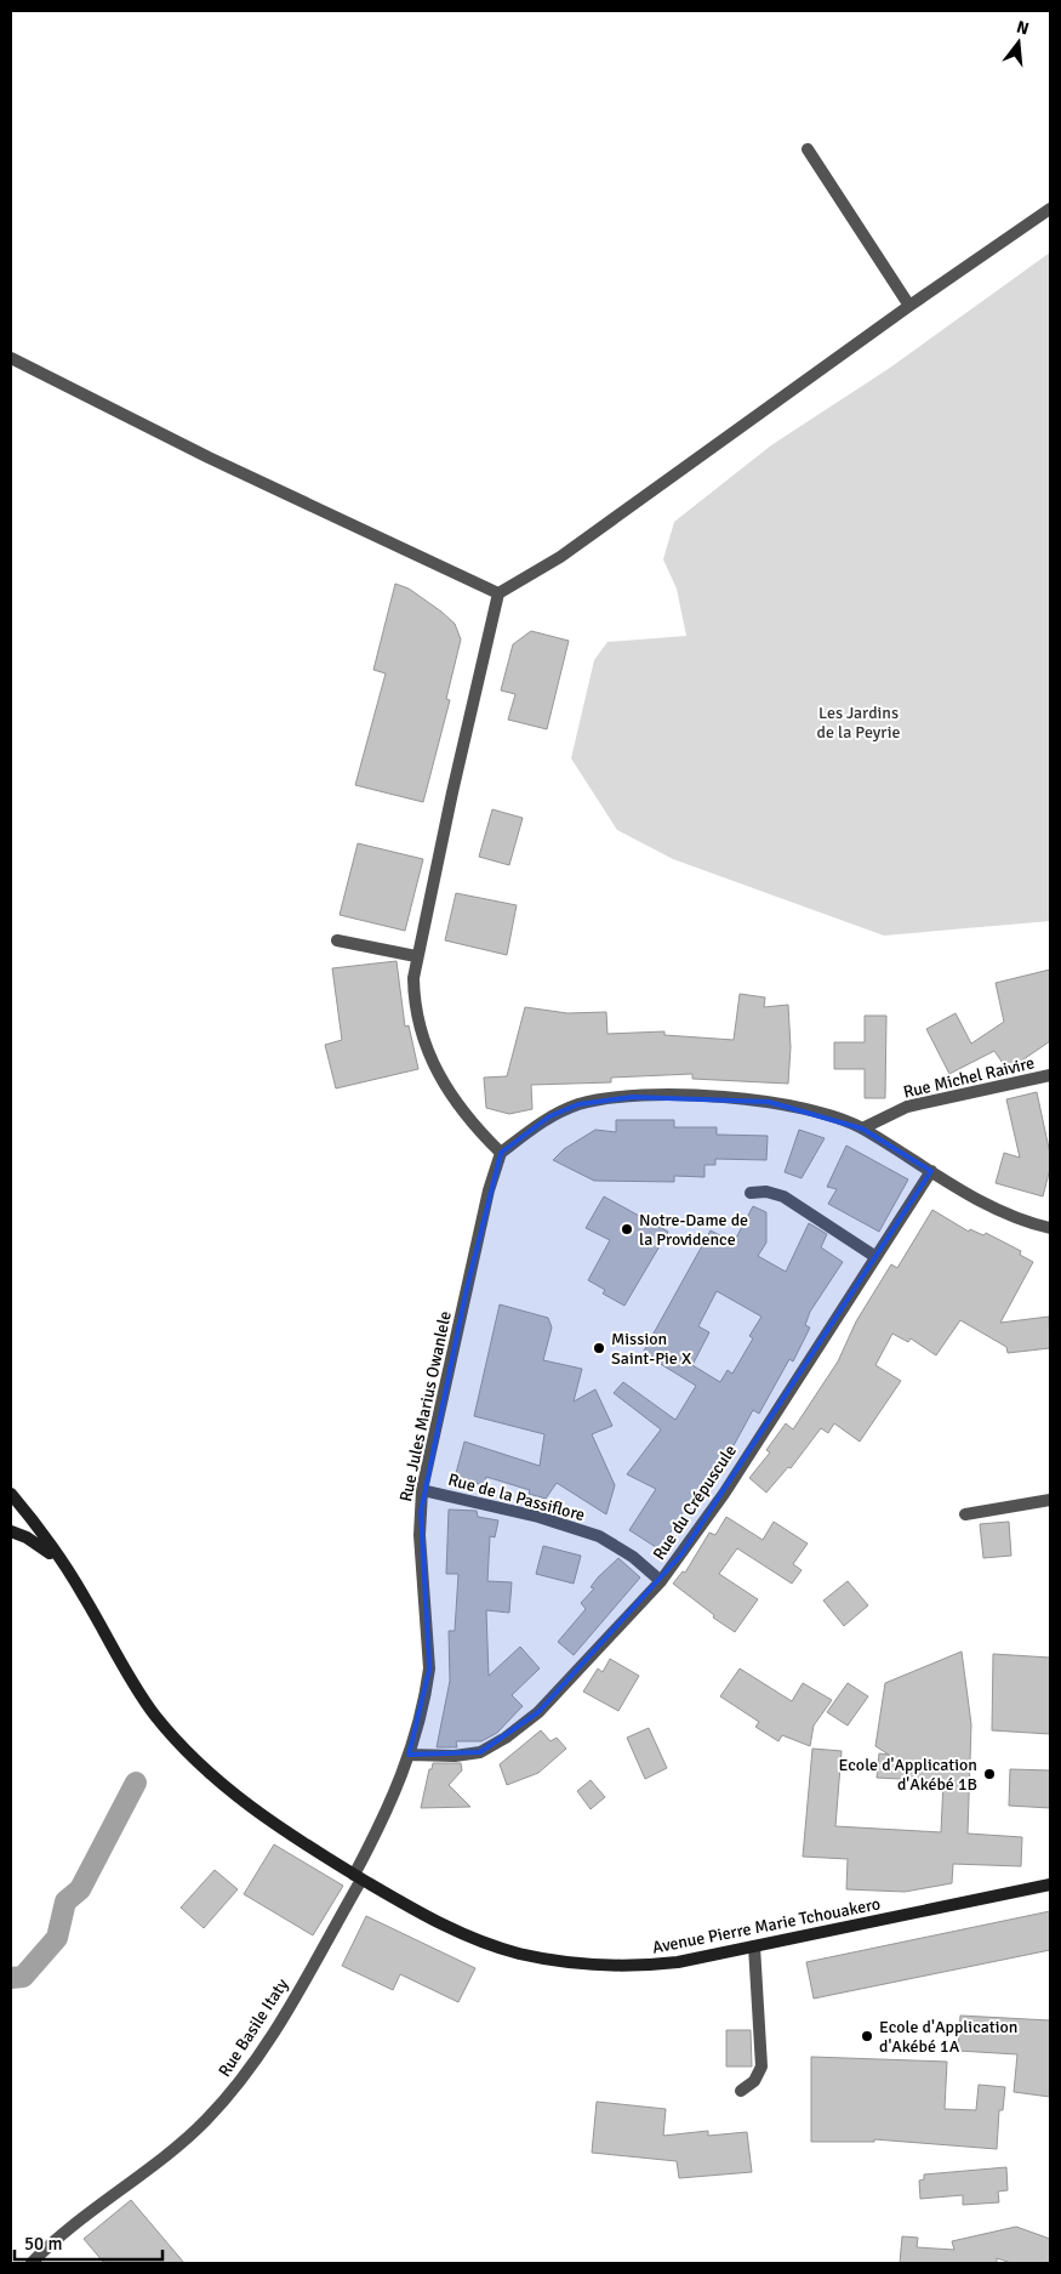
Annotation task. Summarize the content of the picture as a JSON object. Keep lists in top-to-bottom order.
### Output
{
  "streets": {
    "main road": ["Avenue Pierre Marie Tchouakero"],
    "street": [
      "Rue Michel Raivire",
      "Rue Jules Marius Owanlele",
      "Rue de la Passiflore",
      "Rue du Crépuscule",
      "Rue Basile Itaty"
    ]
  },
  "crossings": [
    ["Rue Jules Marius Owanlele", "Rue de la Passiflore"],
    ["Rue Jules Marius Owanlele", "Rue du Crépuscule"],
    ["Rue Jules Marius Owanlele", "Avenue Pierre Marie Tchouakero"],
    ["Rue Jules Marius Owanlele", "Rue Basile Itaty"],
    ["Rue de la Passiflore", "Rue du Crépuscule"],
    ["Avenue Pierre Marie Tchouakero", "Rue Basile Itaty"]
  ],
  "parks": ["Les Jardins de la Peyrie"],
  "places": [
    "Notre-Dame de la Providence",
    "Mission Saint-Pie X",
    "Ecole d'Application d'Akébé 1B",
    "Ecole d'Application d'Akébé 1A"
  ],
  "scale_bar": "50 m",
  "north": "top"
}
